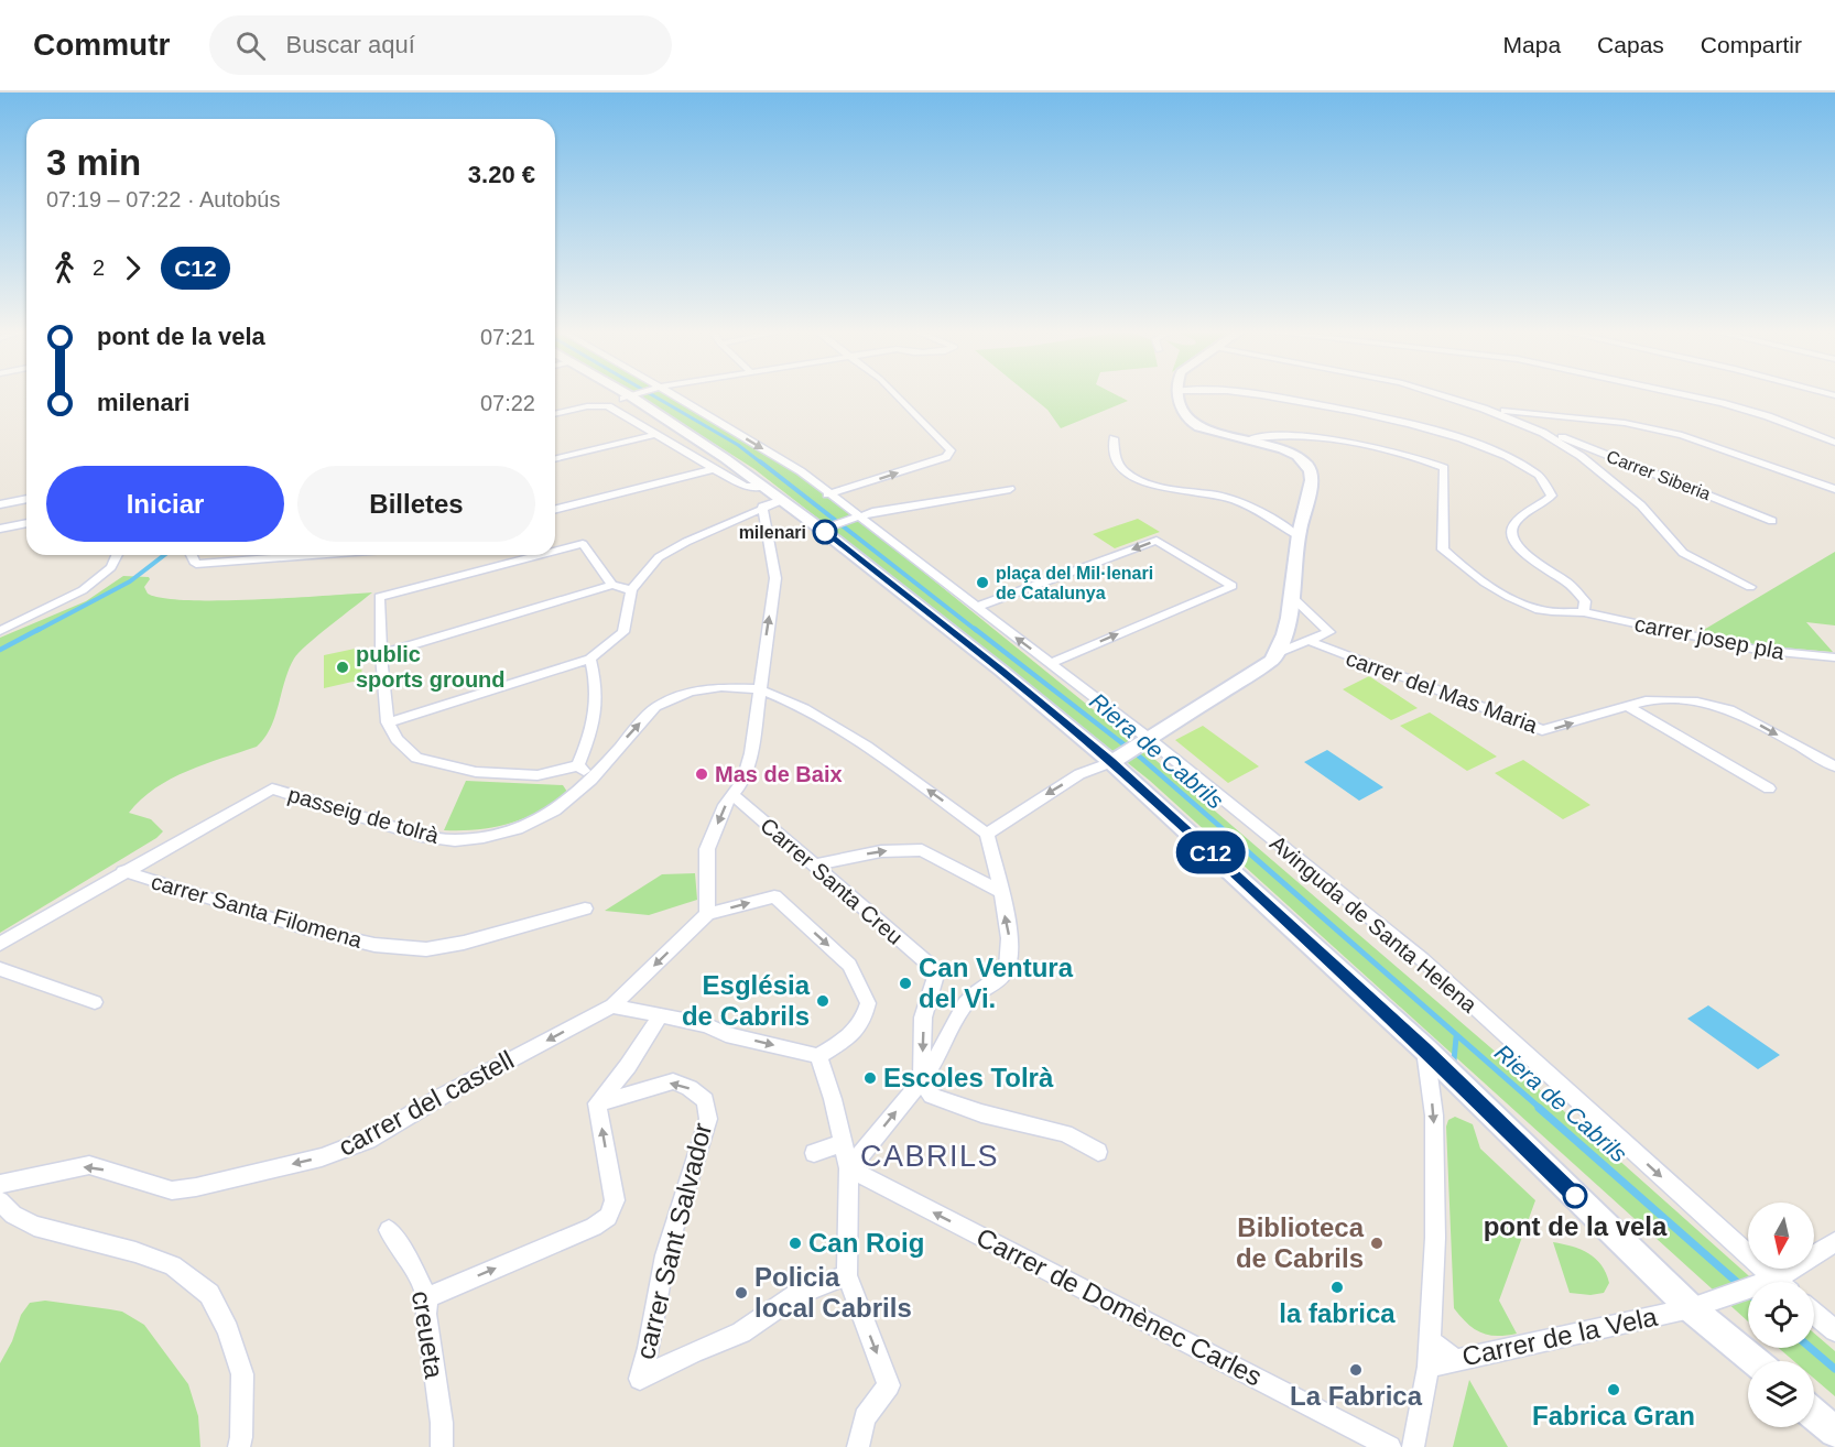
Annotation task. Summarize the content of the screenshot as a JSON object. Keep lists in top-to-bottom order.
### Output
{
  "streets": {
    "street": [
      "Carrer Siberia",
      "carrer josep pla",
      "carrer del Mas Maria",
      "passeig de tolrà",
      "Carrer Santa Creu",
      "carrer Santa Filomena",
      "Avinguda de Santa Helena",
      "carrer del castell",
      "carrer Sant Salvador",
      "Carrer de Domènec Carles",
      "creueta",
      "Carrer de la Vela"
    ]
  },
  "crossings": [
    ["passeig de tolrà", "carrer Santa Filomena"]
  ],
  "one_way": [
    "carrer del Mas Maria",
    "Carrer Santa Creu",
    "carrer del castell",
    "Carrer de Domènec Carles"
  ],
  "districts": ["CABRILS"],
  "water": ["Riera de Cabrils"],
  "places": [
    "milenari",
    "plaça del Mil·lenari de Catalunya",
    "public sports ground",
    "Mas de Baix",
    "Can Ventura del Vi.",
    "Església de Cabrils",
    "Escoles Tolrà",
    "pont de la vela",
    "Can Roig",
    "Biblioteca de Cabrils",
    "la fabrica",
    "Policia local Cabrils",
    "La Fabrica",
    "Fabrica Gran"
  ],
  "lines": ["bus line C12"],
  "north": "bottom",
  "page": {
    "header": "Commutr",
    "search": "Buscar aquí",
    "nav": ["Mapa", "Capas", "Compartir"],
    "on_map": "C12",
    "heading": ["3 min", "07:19 – 07:22 · Autobús", "3.20 €"],
    "legs": ["2", "C12"],
    "list": [
      {
        "name": "pont de la vela",
        "value": "07:21"
      },
      {
        "name": "milenari",
        "value": "07:22"
      }
    ],
    "buttons": ["Iniciar", "Billetes"]
  }
}
